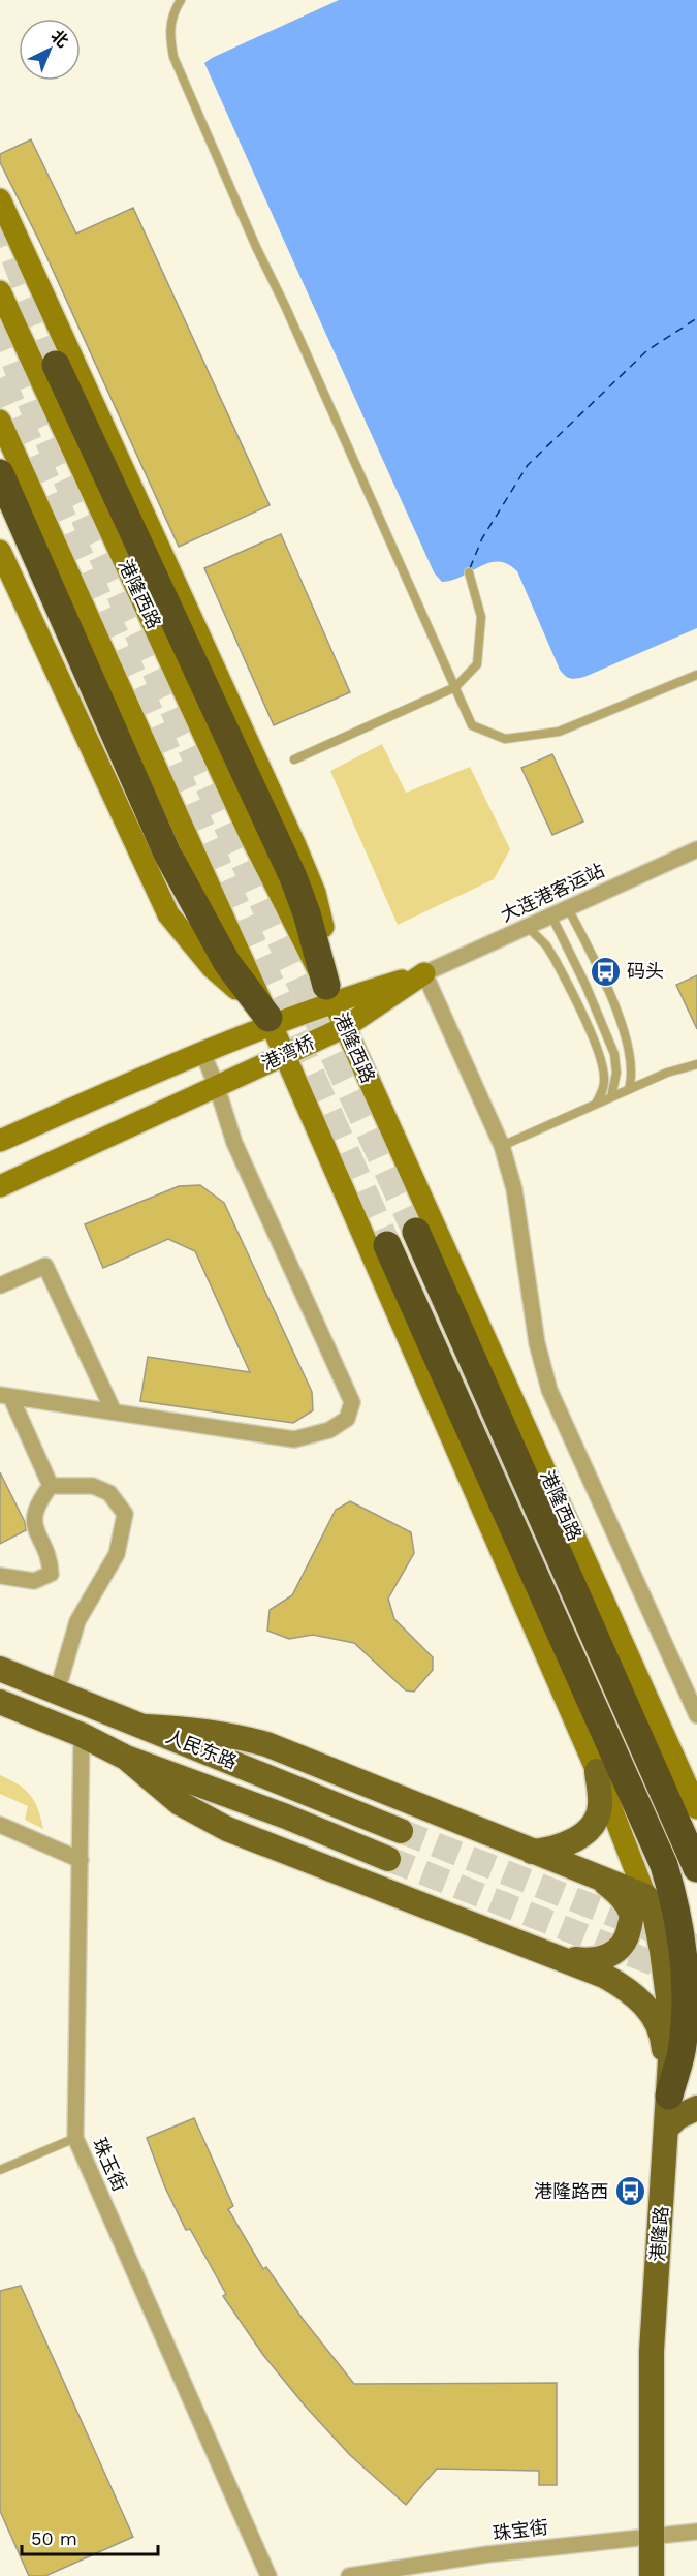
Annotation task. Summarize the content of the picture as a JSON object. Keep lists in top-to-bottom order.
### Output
{
  "streets": {
    "main road": [
      "港隆西路",
      "港湾桥",
      "人民东路",
      "港隆路"
    ],
    "street": ["大连港客运站", "珠玉街", "珠宝街"]
  },
  "crossings": [
    ["港隆西路", "港湾桥"],
    ["大连港客运站", "港湾桥"],
    ["港隆路", "珠宝街"]
  ],
  "places": {
    "bus stop": ["码头", "港隆路西"]
  },
  "scale_bar": "50 m",
  "north": "top right"
}
